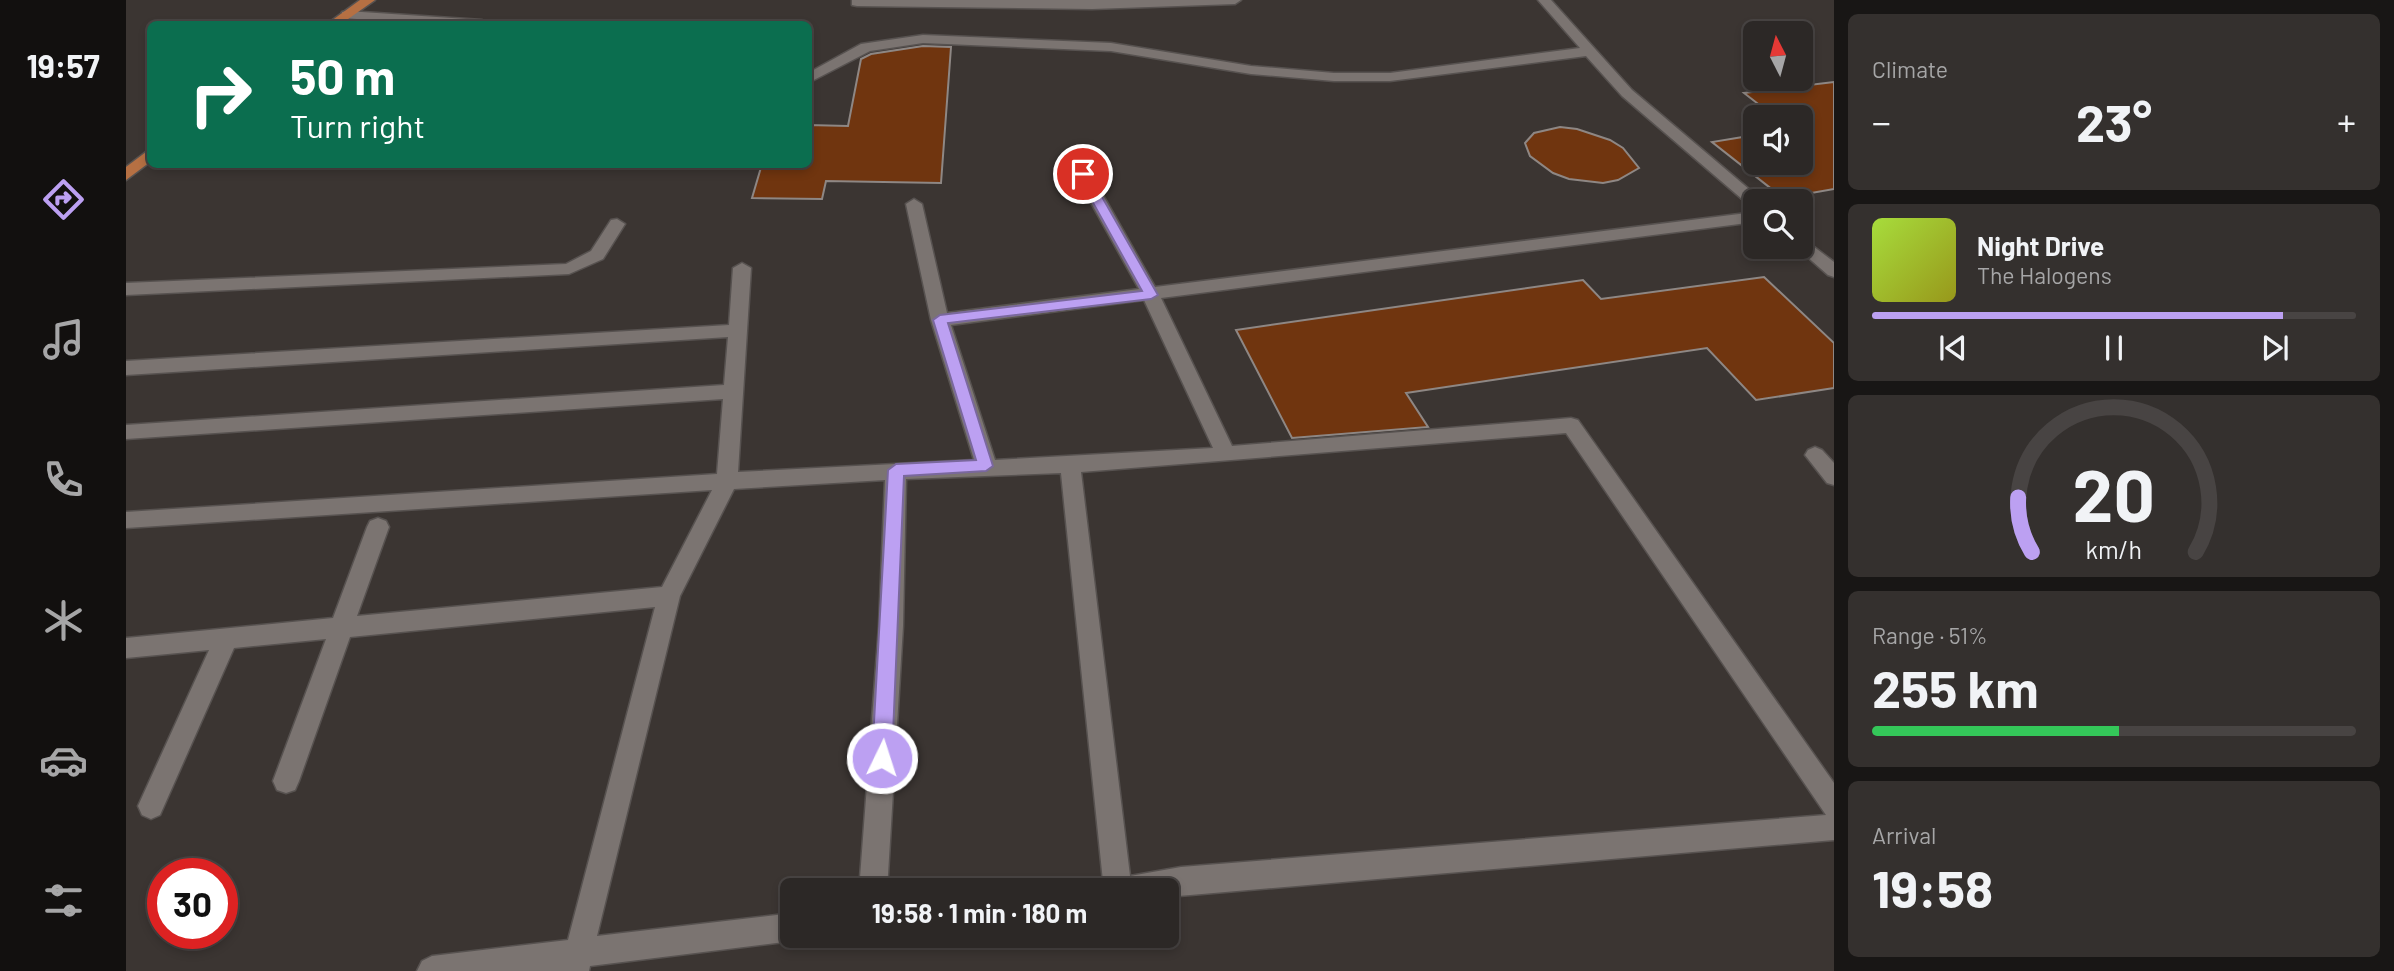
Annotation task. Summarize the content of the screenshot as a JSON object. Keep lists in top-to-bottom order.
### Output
{
  "north": "top",
  "page": {
    "tabs": "19:57",
    "tile": [
      "Climate",
      ["Range · 51%", "255 km"],
      ["Arrival", "19:58"]
    ],
    "turn": ["50 m", "Turn right"],
    "heat": ["−", "23°", "+"],
    "song": ["Night Drive", "The Halogens"],
    "limit": "30",
    "trip": "19:58 · 1 min · 180 m",
    "gauge": ["20", "km/h"]
  }
}
